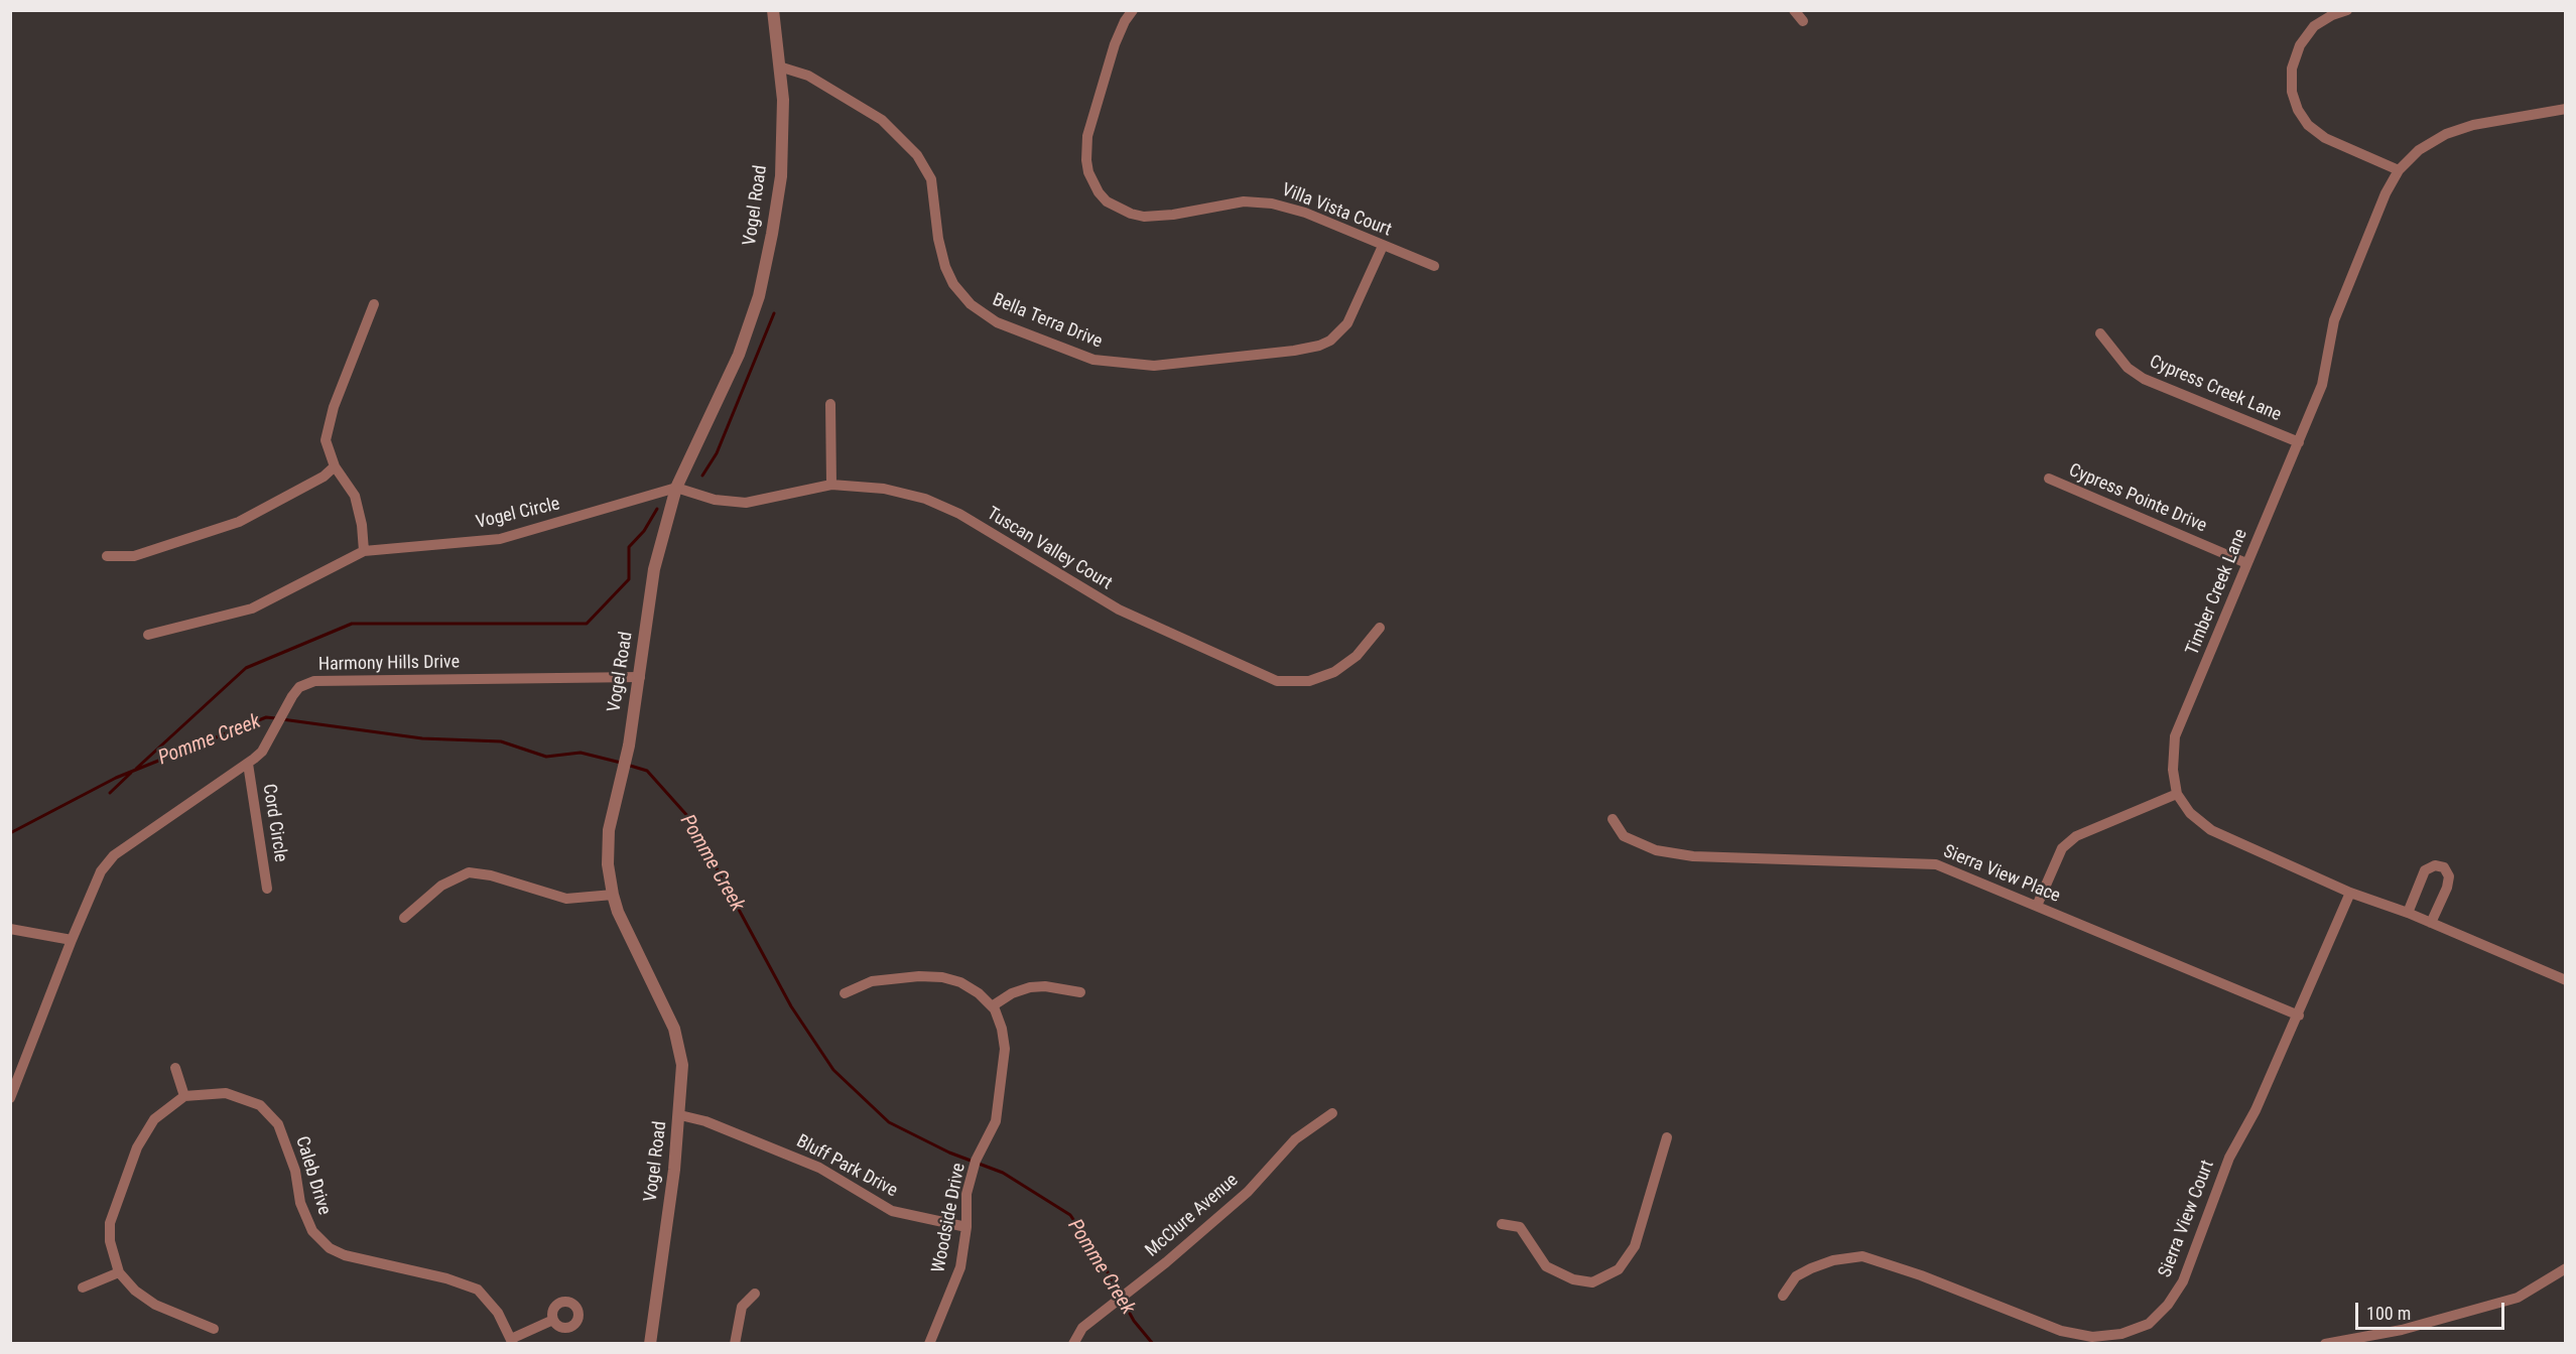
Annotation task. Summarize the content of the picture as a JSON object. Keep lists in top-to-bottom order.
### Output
{
  "streets": {
    "street": [
      "Vogel Road",
      "Villa Vista Court",
      "Bella Terra Drive",
      "Cypress Creek Lane",
      "Cypress Pointe Drive",
      "Vogel Circle",
      "Tuscan Valley Court",
      "Timber Creek Lane",
      "Harmony Hills Drive",
      "Cord Circle",
      "Sierra View Place",
      "Bluff Park Drive",
      "Caleb Drive",
      "McClure Avenue",
      "Woodside Drive",
      "Sierra View Court"
    ]
  },
  "crossings": [
    ["Vogel Road", "Bella Terra Drive"],
    ["Vogel Road", "Vogel Circle"],
    ["Vogel Road", "Tuscan Valley Court"],
    ["Vogel Road", "Harmony Hills Drive"],
    ["Vogel Road", "Bluff Park Drive"],
    ["Villa Vista Court", "Bella Terra Drive"],
    ["Cypress Creek Lane", "Timber Creek Lane"],
    ["Cypress Pointe Drive", "Timber Creek Lane"],
    ["Vogel Circle", "Tuscan Valley Court"],
    ["Harmony Hills Drive", "Cord Circle"],
    ["Sierra View Place", "Sierra View Court"],
    ["Bluff Park Drive", "Woodside Drive"]
  ],
  "water": ["Pomme Creek"],
  "scale_bar": "100 m"
}
